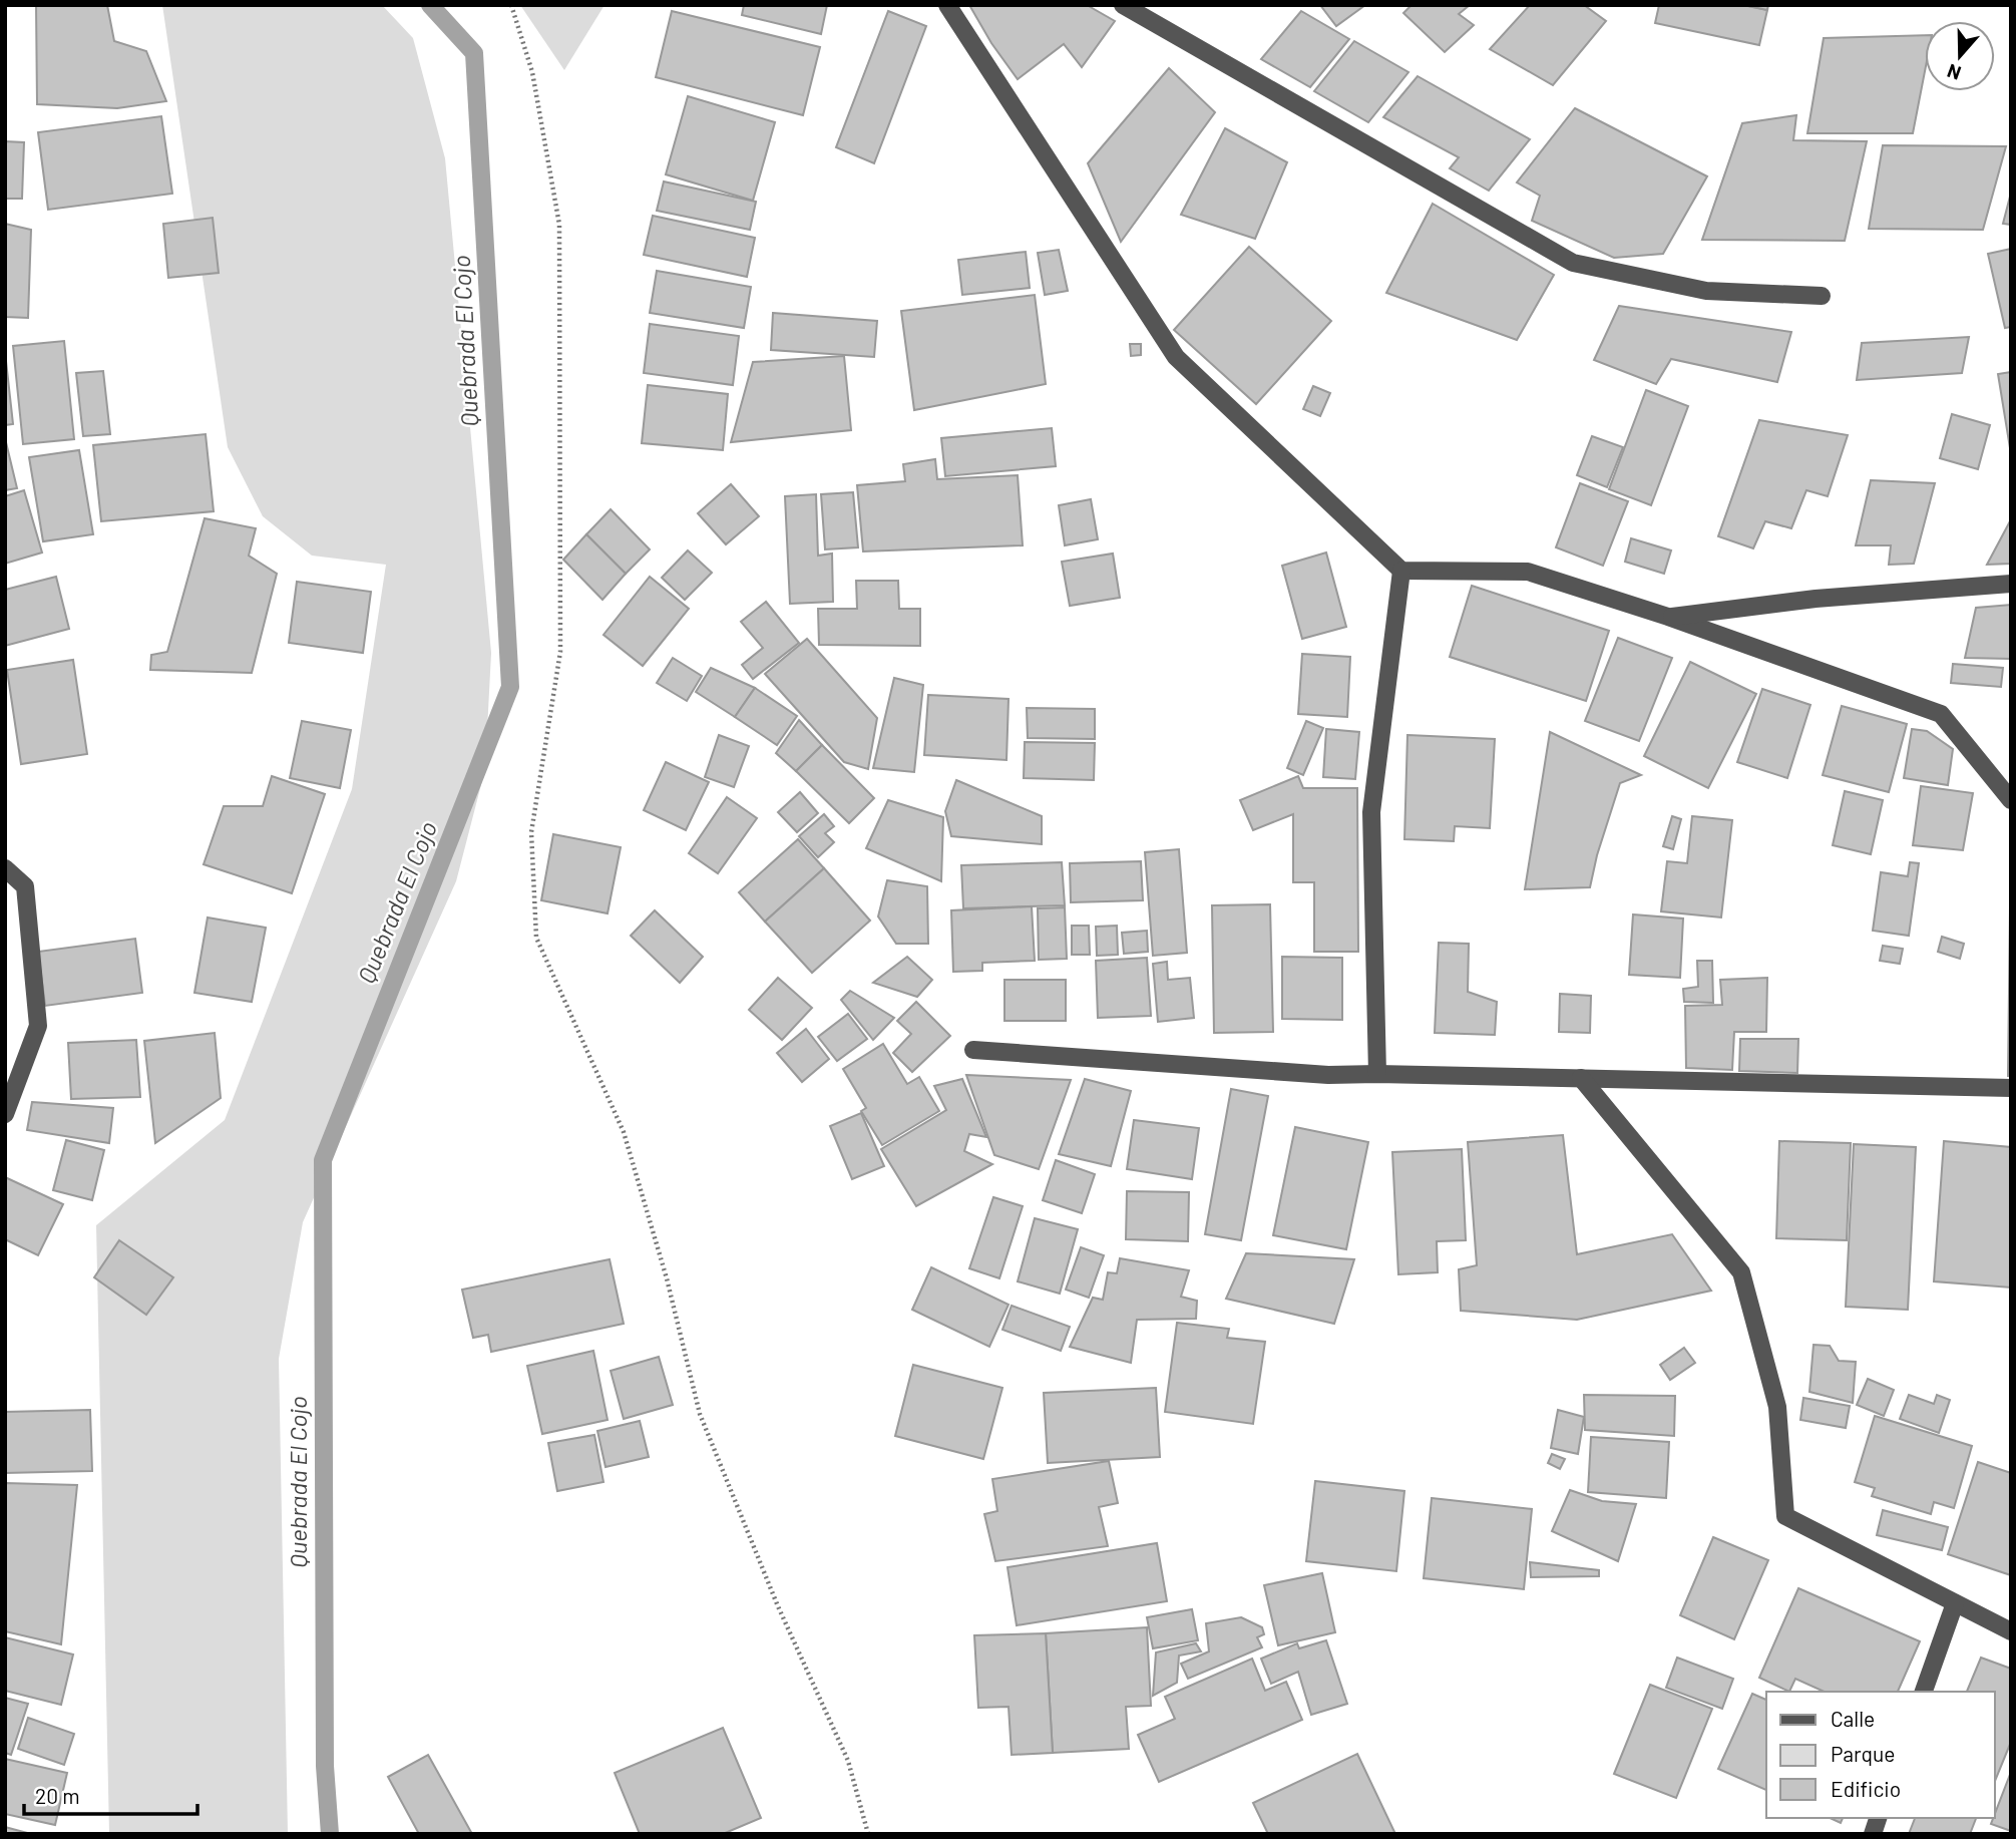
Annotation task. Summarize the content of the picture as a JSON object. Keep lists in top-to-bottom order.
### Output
{
  "water": ["Quebrada El Cojo"],
  "legend": ["Calle", "Parque", "Edificio"],
  "scale_bar": "20 m",
  "north": "bottom"
}
